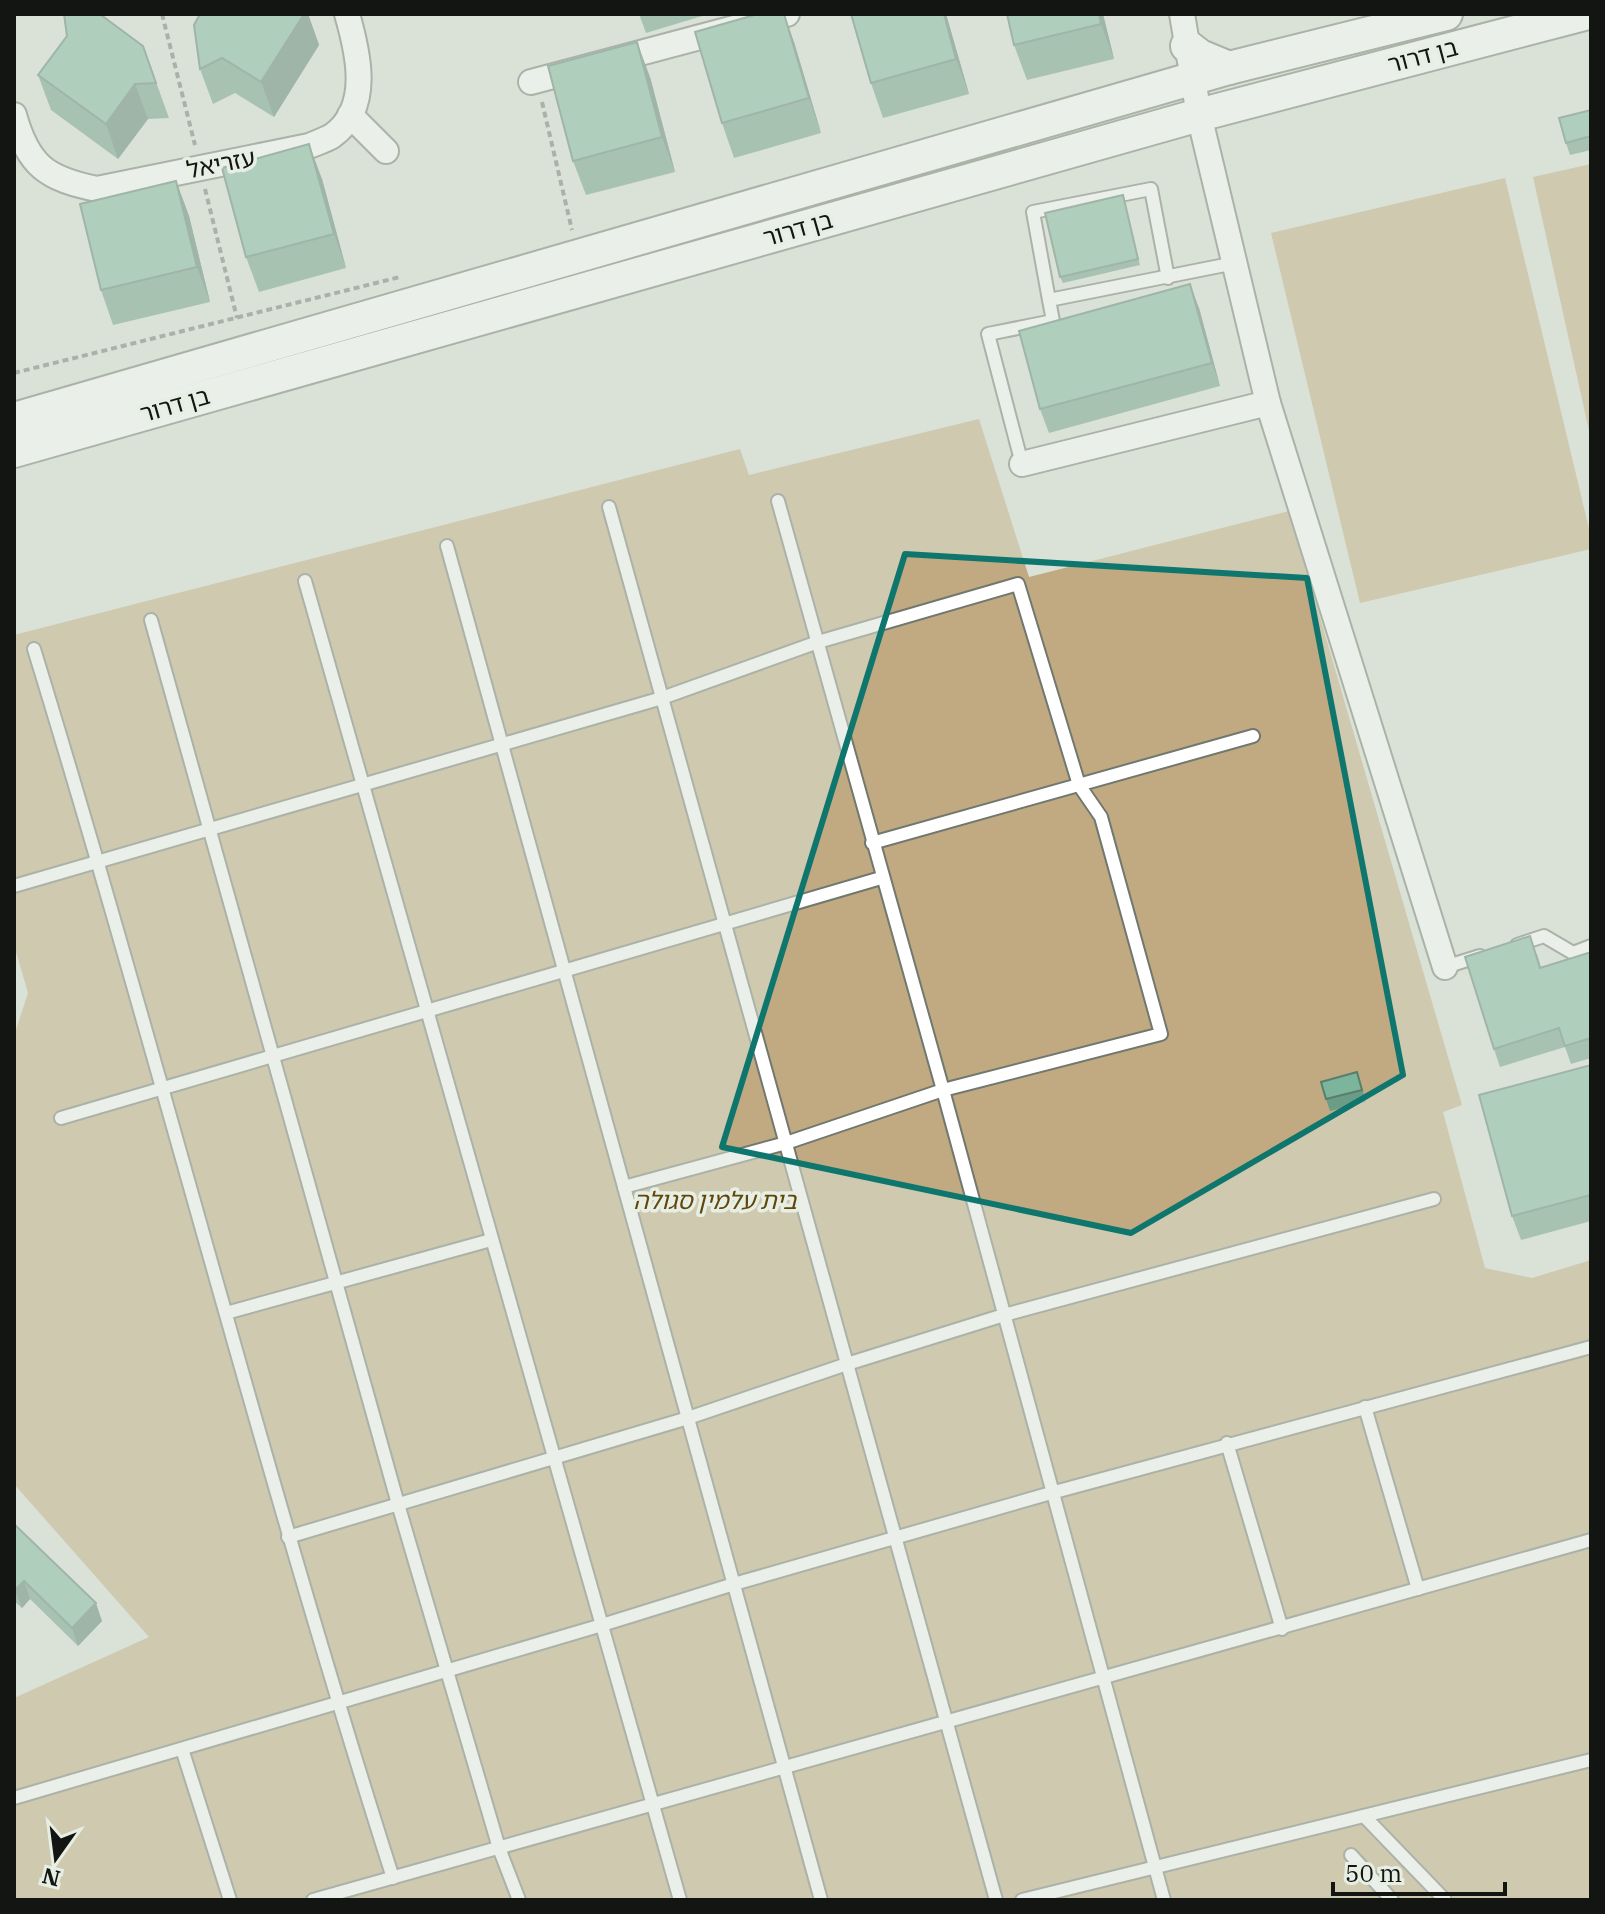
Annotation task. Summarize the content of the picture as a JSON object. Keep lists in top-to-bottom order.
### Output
{
  "streets": {
    "street": ["בן דרור", "עזריאל"]
  },
  "parks": ["בית עלמין סגולה"],
  "scale_bar": "50 m",
  "north": "bottom"
}
